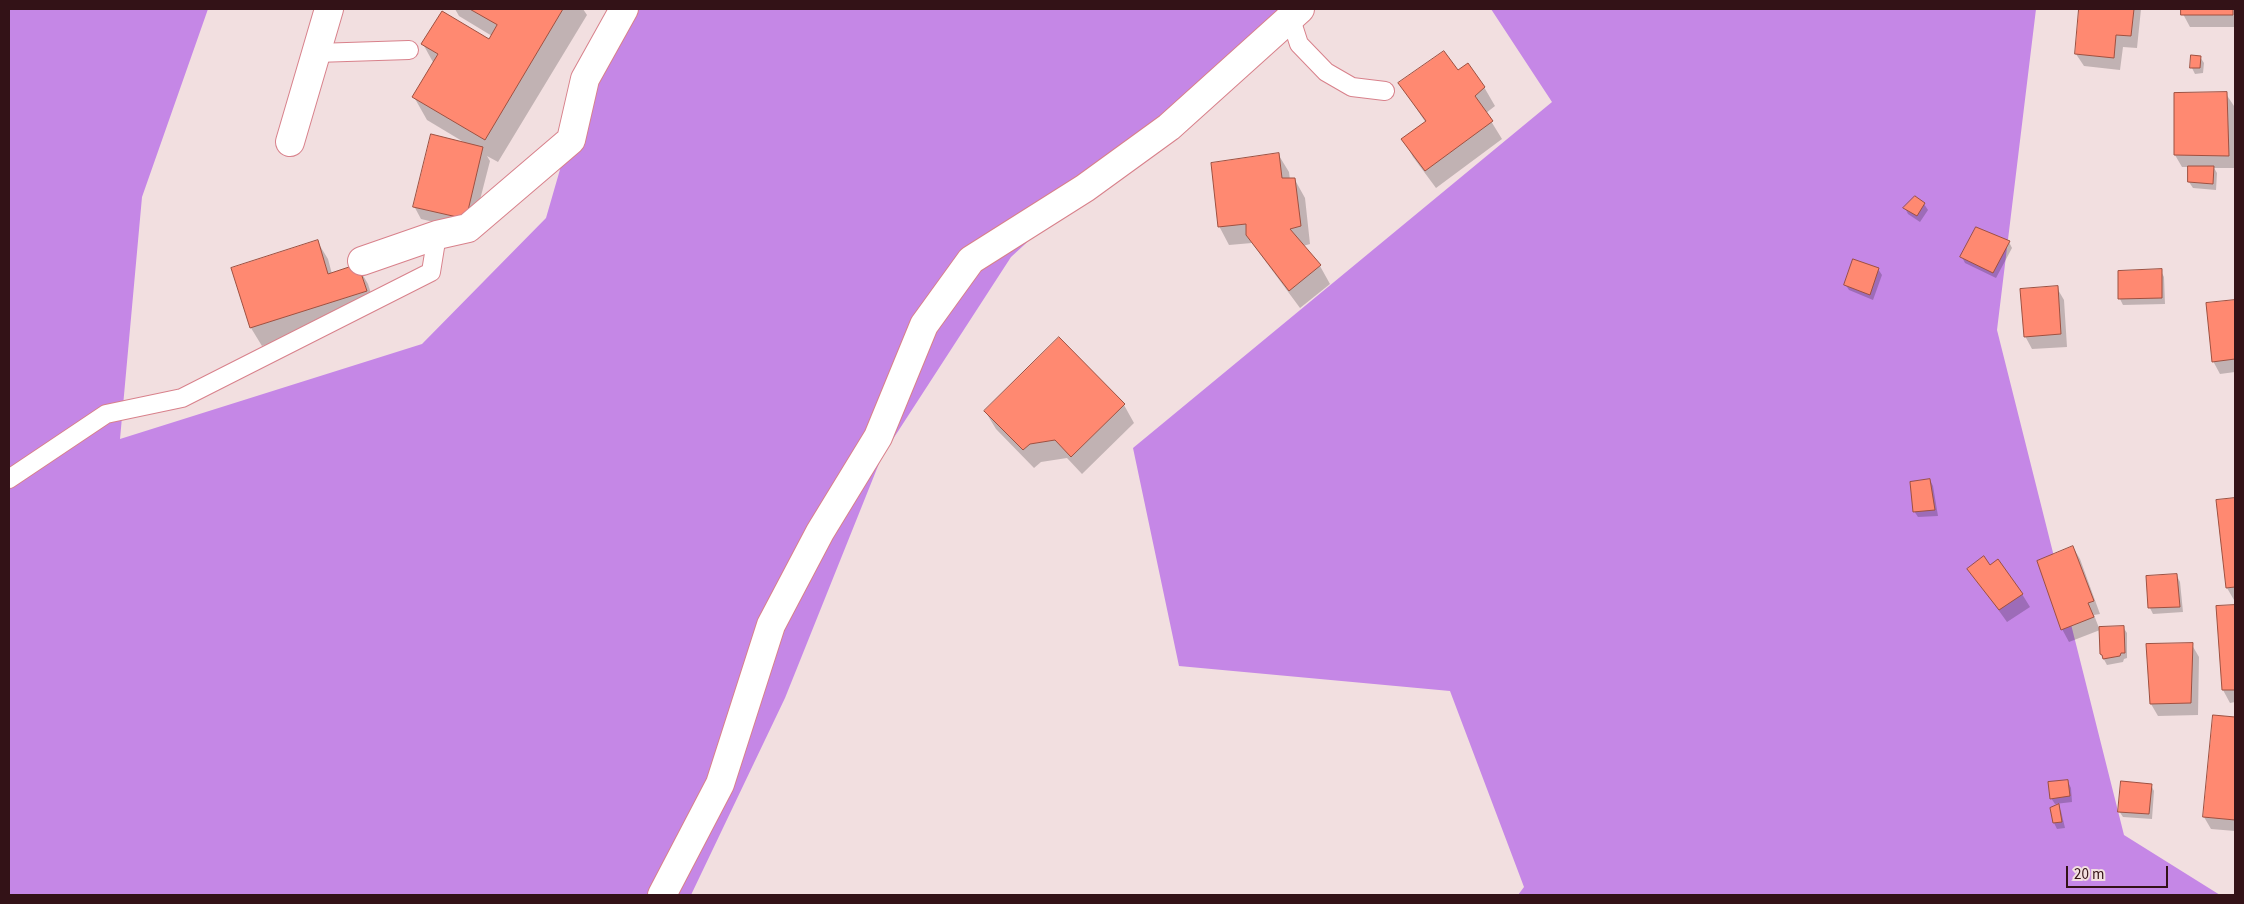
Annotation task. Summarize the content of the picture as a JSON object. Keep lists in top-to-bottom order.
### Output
{
  "scale_bar": "20 m"
}
